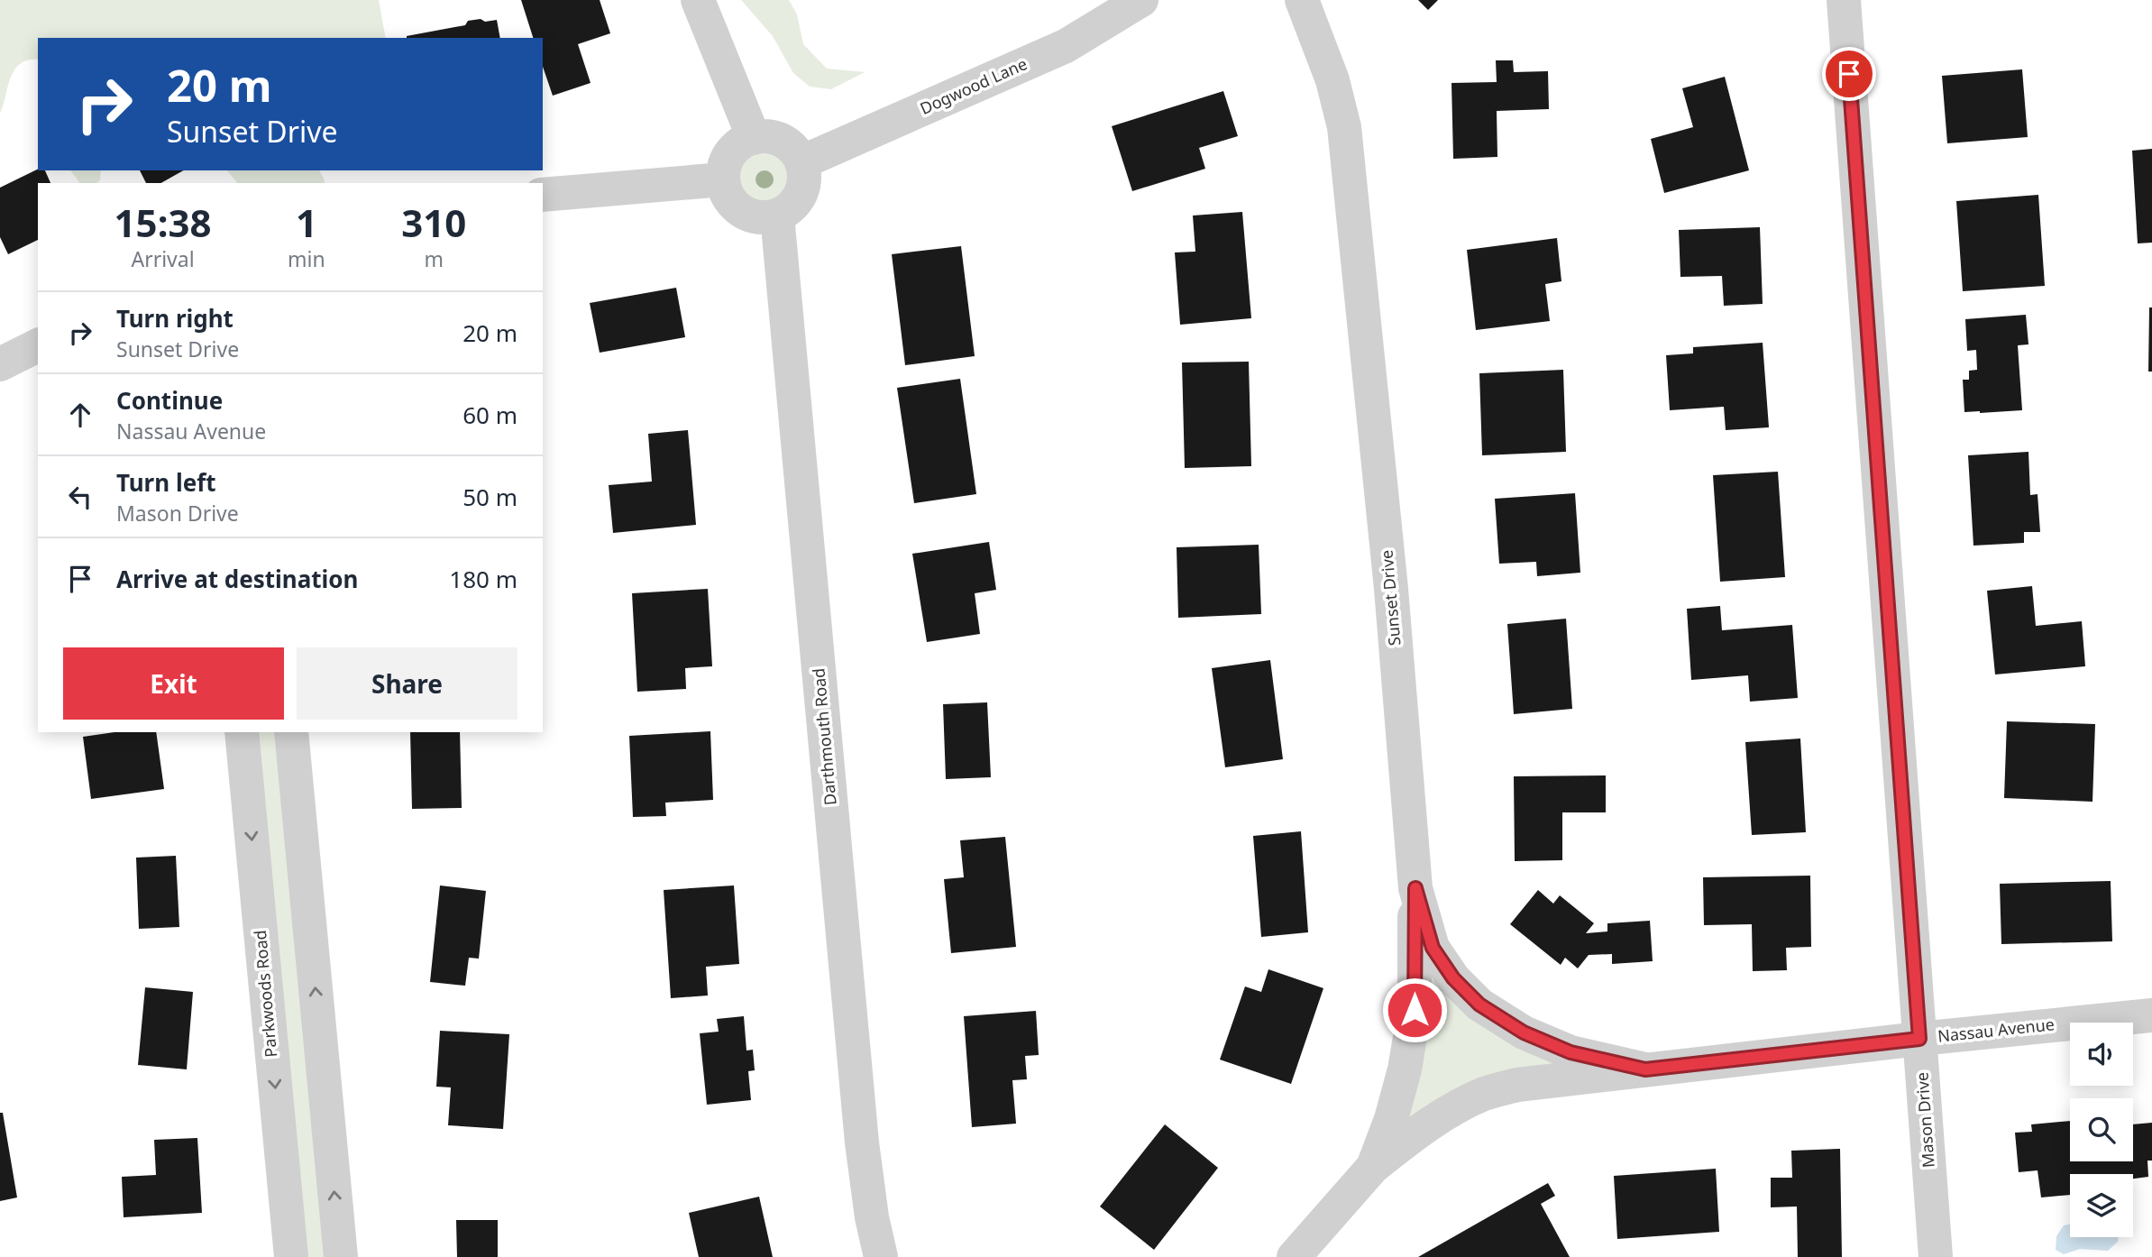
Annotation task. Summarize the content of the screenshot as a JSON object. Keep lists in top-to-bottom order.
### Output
{
  "streets": {
    "street": [
      "Dogwood Lane",
      "Sunset Drive",
      "Darthmouth Road",
      "Parkwoods Road",
      "Nassau Avenue",
      "Mason Drive"
    ]
  },
  "crossings": [
    ["Dogwood Lane", "Darthmouth Road"],
    ["Sunset Drive", "Nassau Avenue"],
    ["Nassau Avenue", "Mason Drive"]
  ],
  "page": {
    "turn": ["20 m", "Sunset Drive"],
    "eta": [
      "15:38",
      "Arrival",
      "1",
      "min",
      "310",
      "m"
    ],
    "list": [
      {
        "name": "Turn right",
        "note": "Sunset Drive",
        "value": "20 m"
      },
      {
        "name": "Continue",
        "note": "Nassau Avenue",
        "value": "60 m"
      },
      {
        "name": "Turn left",
        "note": "Mason Drive",
        "value": "50 m"
      },
      {
        "name": "Arrive at destination",
        "value": "180 m"
      }
    ],
    "buttons": ["Exit", "Share"]
  }
}
